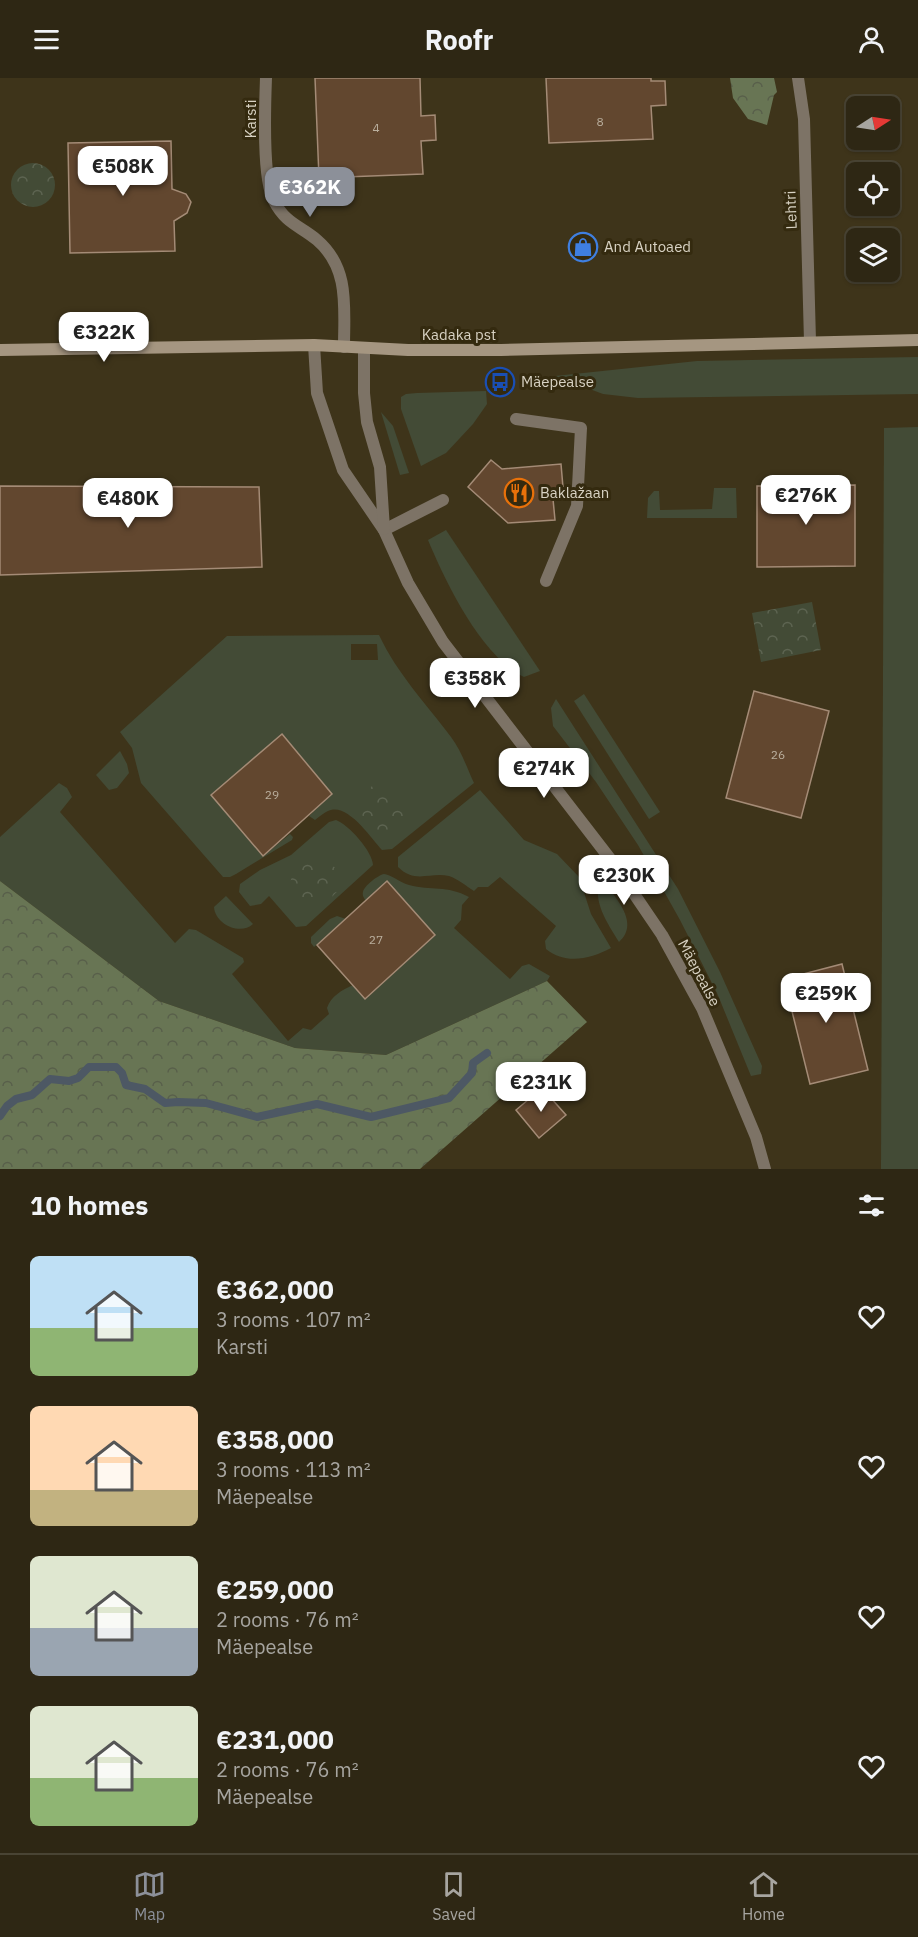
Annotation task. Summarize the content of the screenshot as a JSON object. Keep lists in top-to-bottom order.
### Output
{
  "streets": {
    "main road": ["Kadaka pst"],
    "street": ["Karsti", "Lehtri", "Mäepealse"]
  },
  "crossings": [
    ["Karsti", "Kadaka pst"],
    ["Lehtri", "Kadaka pst"],
    ["Kadaka pst", "Mäepealse"]
  ],
  "places": {
    "shop": ["And Autoaed"],
    "bus stop": ["Mäepealse"],
    "restaurant": ["Baklažaan"]
  },
  "house_numbers": [
    "8",
    "4",
    "26",
    "29",
    "27"
  ],
  "north": "right",
  "page": {
    "header": "Roofr",
    "price": [
      "€508K",
      "€362K",
      "€322K",
      "€276K",
      "€480K",
      "€358K",
      "€274K",
      "€230K",
      "€259K",
      "€231K"
    ],
    "heading": "10 homes",
    "list": [
      {
        "name": "€362,000",
        "note": "3 rooms · 107 m² · Karsti"
      },
      {
        "name": "€358,000",
        "note": "3 rooms · 113 m² · Mäepealse"
      },
      {
        "name": "€259,000",
        "note": "2 rooms · 76 m² · Mäepealse"
      },
      {
        "name": "€231,000",
        "note": "2 rooms · 76 m² · Mäepealse"
      }
    ],
    "tabs": ["Map", "Saved", "Home"]
  }
}
